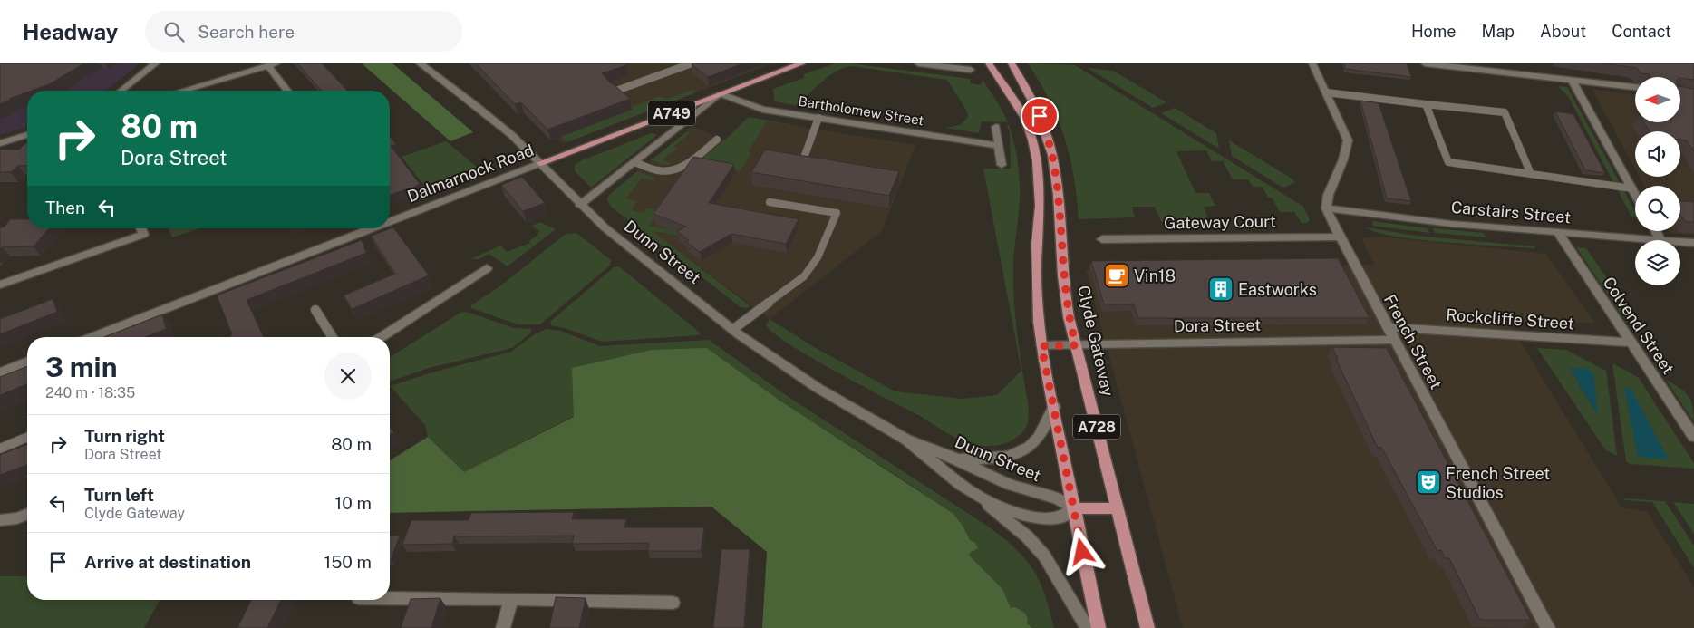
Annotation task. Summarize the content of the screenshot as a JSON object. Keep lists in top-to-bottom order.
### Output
{
  "streets": {
    "main road": [
      "A749",
      "Dalmarnock Road",
      "Clyde Gateway",
      "A728"
    ],
    "street": [
      "Bartholomew Street",
      "Carstairs Street",
      "Gateway Court",
      "Dunn Street",
      "Rockcliffe Street",
      "Dora Street",
      "Colvend Street",
      "French Street"
    ]
  },
  "crossings": [
    ["Bartholomew Street", "Dalmarnock Road"],
    ["Dalmarnock Road", "Dunn Street"],
    ["Carstairs Street", "Colvend Street"],
    ["Carstairs Street", "French Street"],
    ["Gateway Court", "French Street"],
    ["Dunn Street", "A728"],
    ["Rockcliffe Street", "Colvend Street"],
    ["Rockcliffe Street", "French Street"],
    ["Dora Street", "Clyde Gateway"],
    ["Dora Street", "French Street"],
    ["Dora Street", "A728"]
  ],
  "places": {
    "cafe": ["Vin18"],
    "building": ["Eastworks"],
    "theatre": ["French Street Studios"]
  },
  "north": "left",
  "page": {
    "header": "Headway",
    "search": "Search here",
    "nav": [
      "Home",
      "Map",
      "About",
      "Contact"
    ],
    "turn": ["80 m", "Dora Street"],
    "then": "Then",
    "heading": ["3 min", "240 m · 18:35"],
    "list": [
      {
        "name": "Turn right",
        "note": "Dora Street",
        "value": "80 m"
      },
      {
        "name": "Turn left",
        "note": "Clyde Gateway",
        "value": "10 m"
      },
      {
        "name": "Arrive at destination",
        "value": "150 m"
      }
    ]
  }
}
